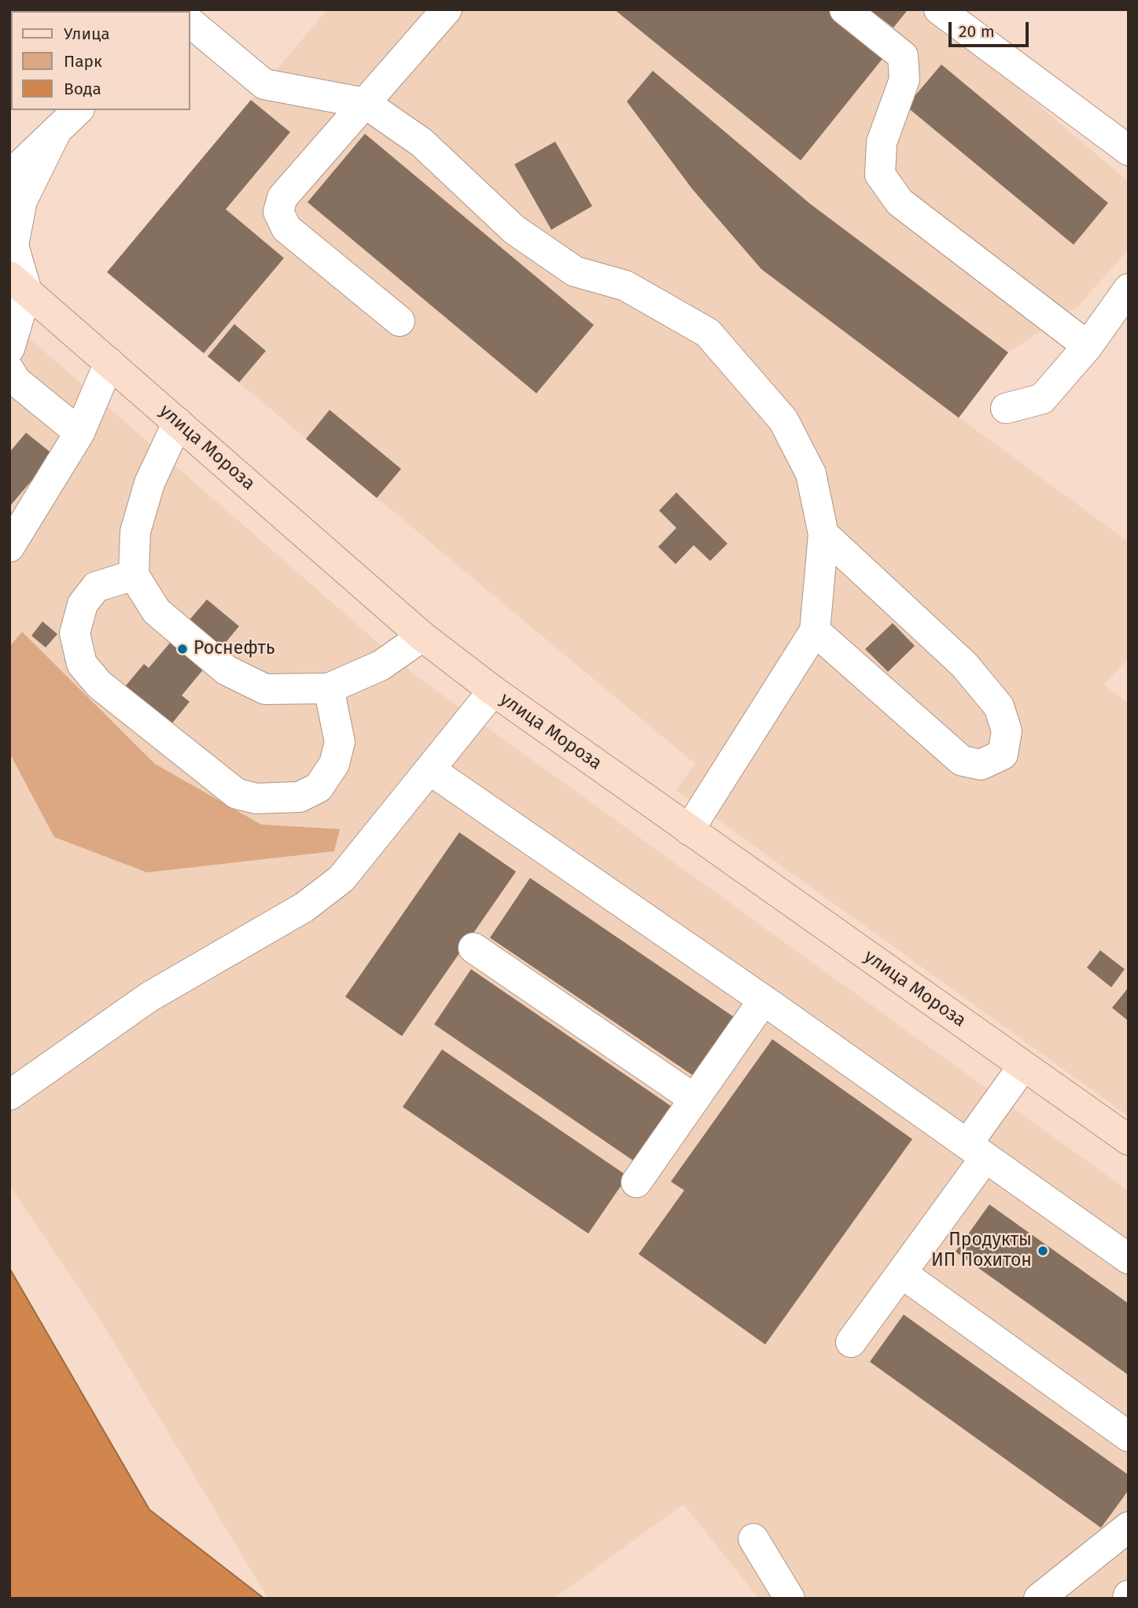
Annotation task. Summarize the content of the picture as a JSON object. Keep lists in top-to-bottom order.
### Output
{
  "streets": {
    "main road": ["улица Мороза"]
  },
  "places": ["Роснефть", "Продукты ИП Похитон"],
  "legend": ["Улица", "Парк", "Вода"],
  "scale_bar": "20 m"
}
